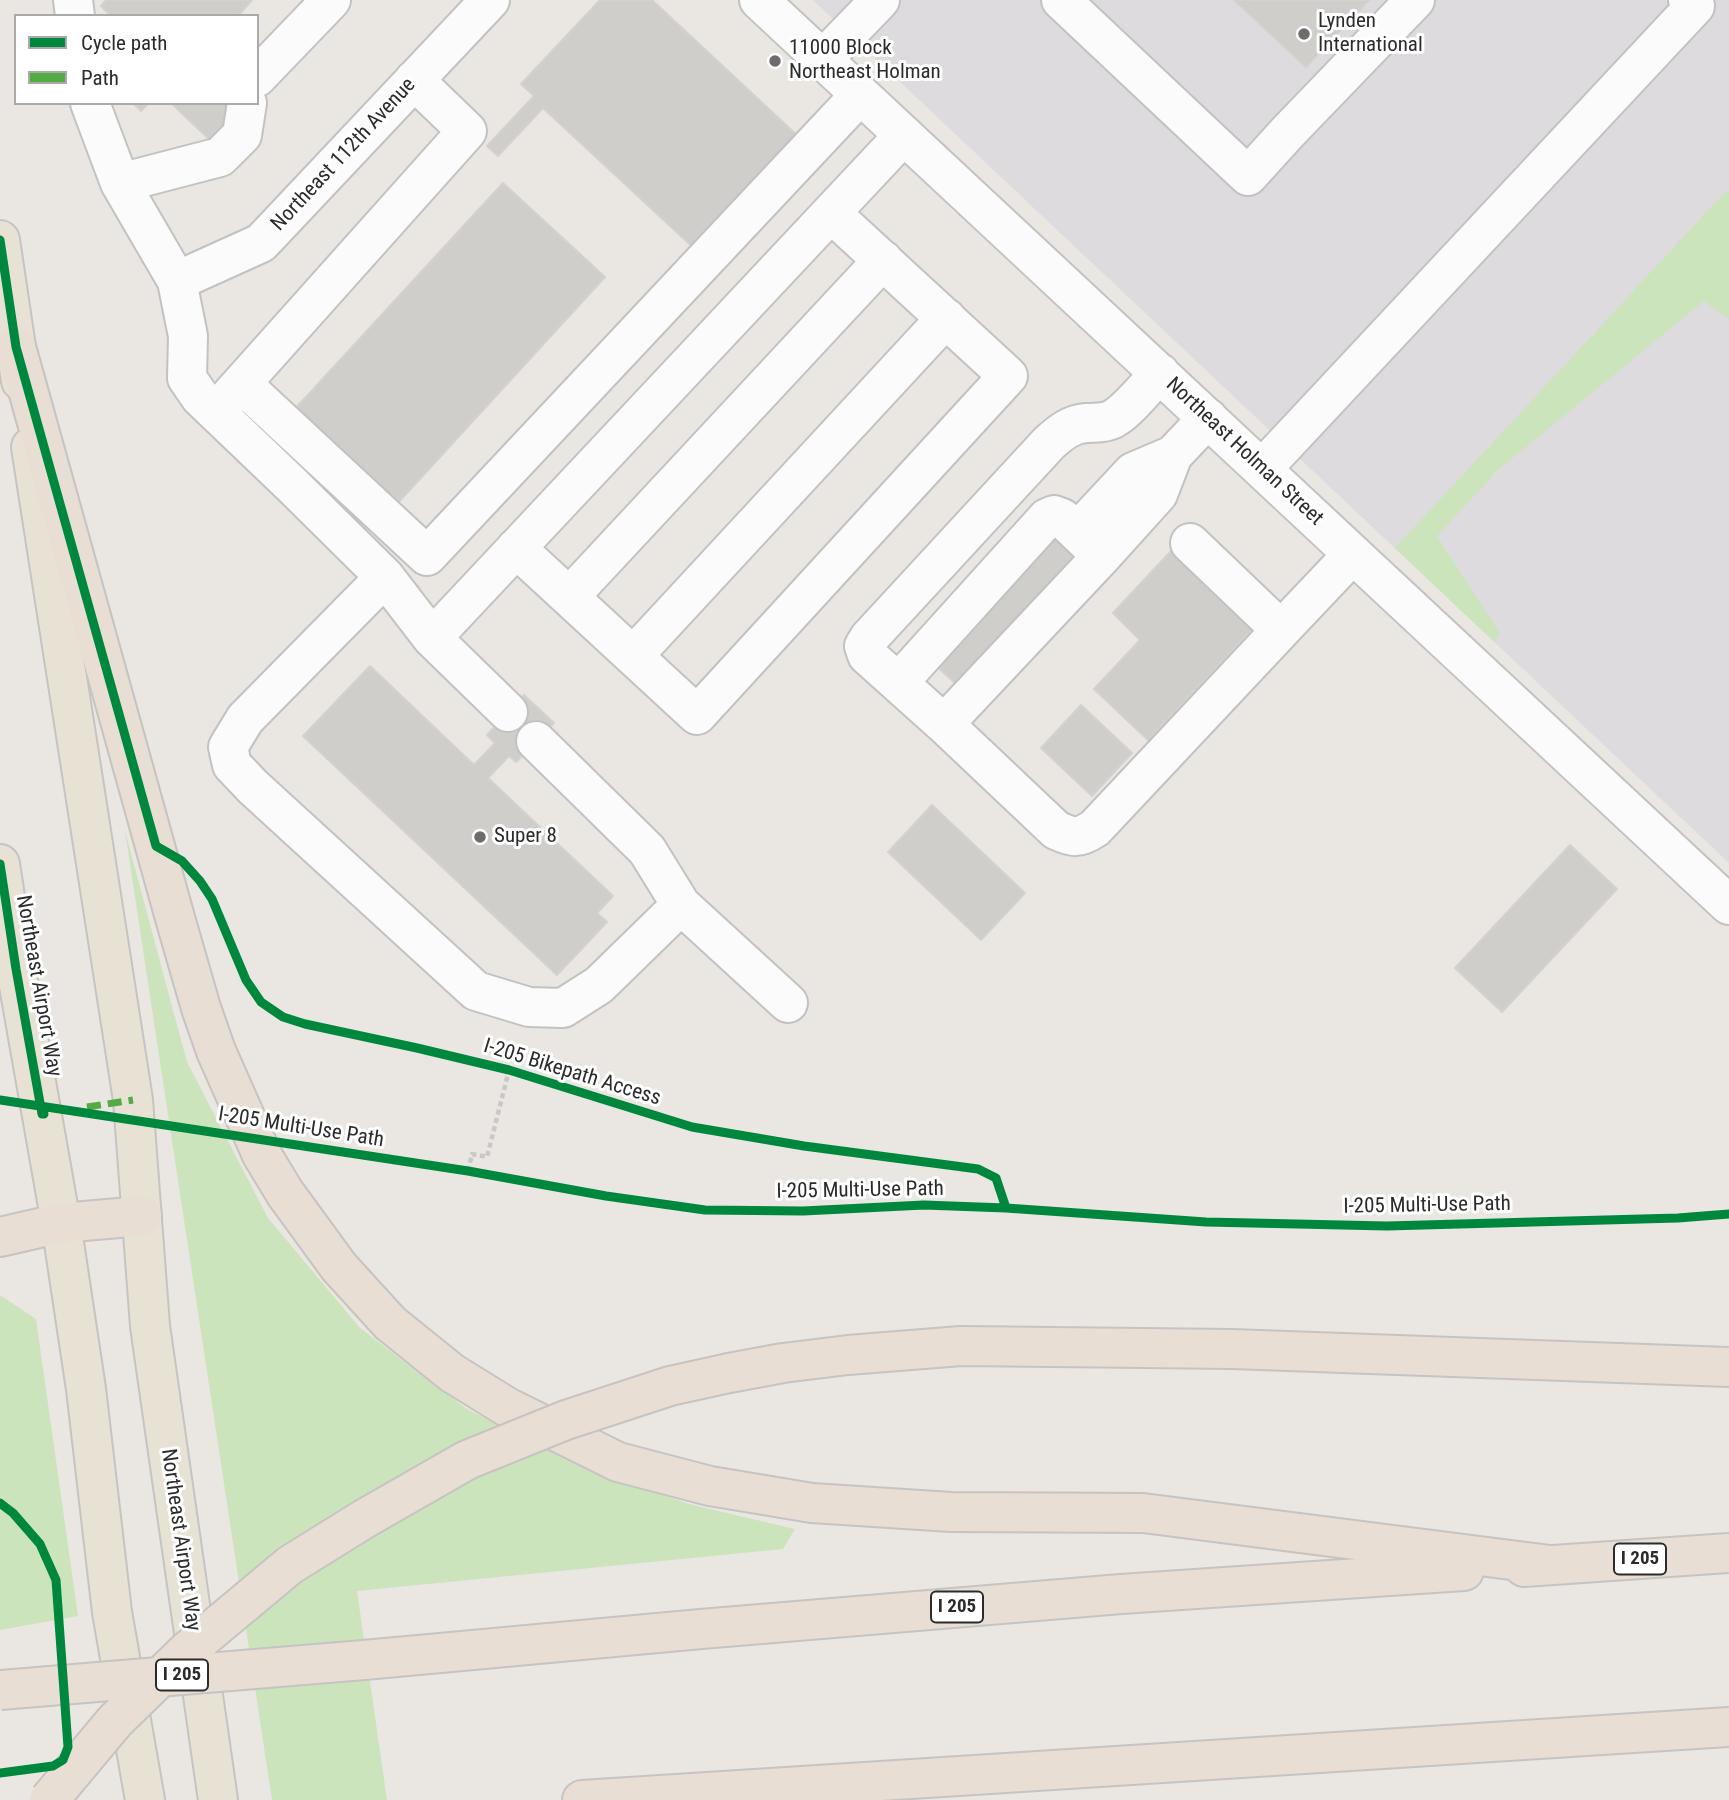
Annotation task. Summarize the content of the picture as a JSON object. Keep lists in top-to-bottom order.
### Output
{
  "streets": {
    "highway": ["I 205"],
    "main road": ["Northeast Airport Way"],
    "street": ["Northeast 112th Avenue", "Northeast Holman Street"],
    "cycle path": ["I-205 Bikepath Access", "I-205 Multi-Use Path"]
  },
  "places": ["Lynden International", "11000 Block Northeast Holman", "Super 8"],
  "legend": ["Cycle path", "Path"]
}
